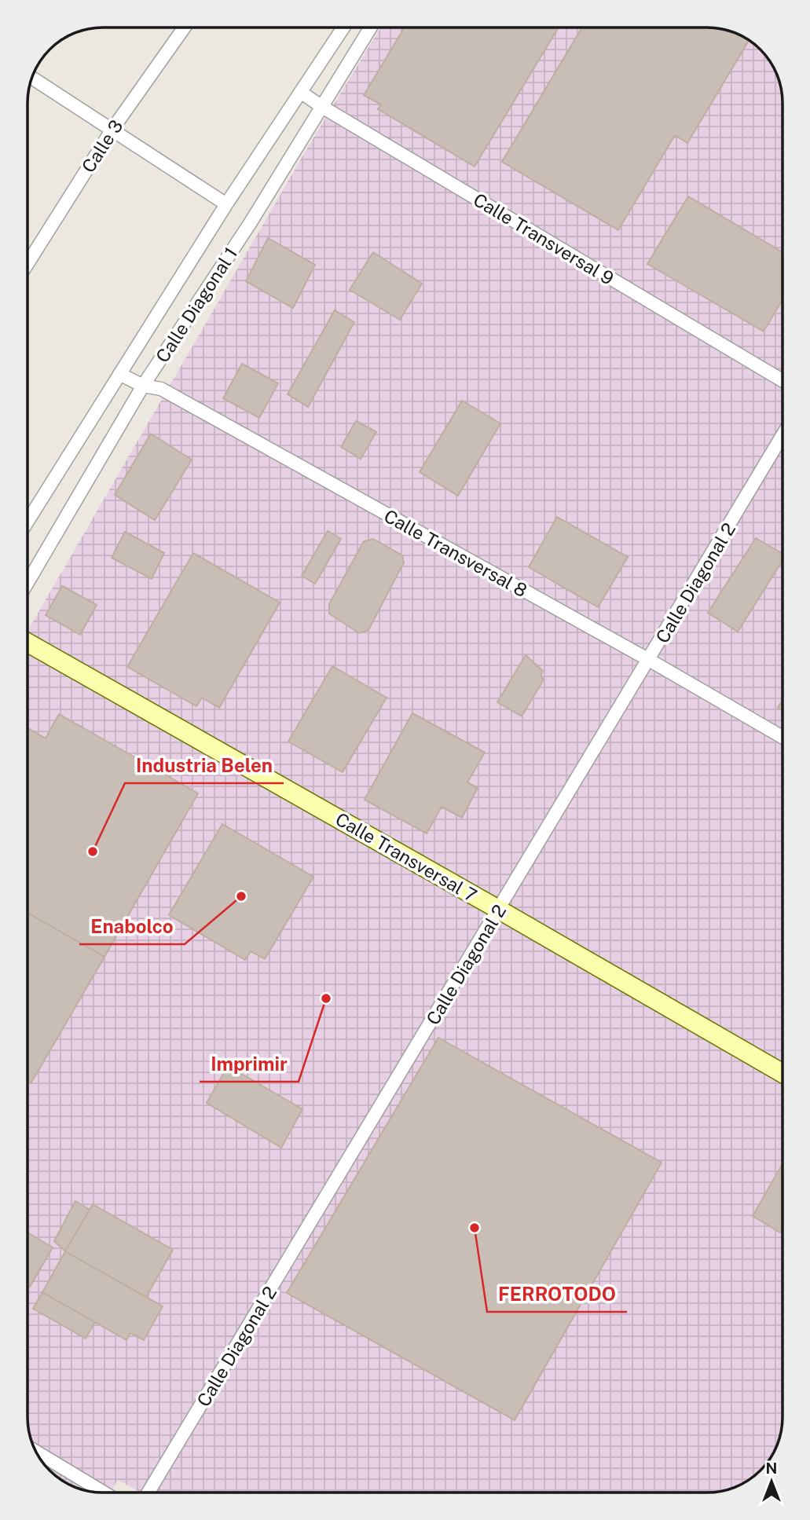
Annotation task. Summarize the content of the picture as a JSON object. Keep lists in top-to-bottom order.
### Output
{
  "streets": {
    "street": [
      "Calle 3",
      "Calle Transversal 9",
      "Calle Diagonal 1",
      "Calle Transversal 8",
      "Calle Diagonal 2",
      "Calle Transversal 7"
    ]
  },
  "crossings": [
    ["Calle Transversal 9", "Calle Diagonal 1"],
    ["Calle Diagonal 1", "Calle Transversal 8"],
    ["Calle Transversal 8", "Calle Diagonal 2"],
    ["Calle Diagonal 2", "Calle Transversal 7"]
  ],
  "places": [
    "Industria Belen",
    "Enabolco",
    "Imprimir",
    "FERROTODO"
  ],
  "north": "top"
}
